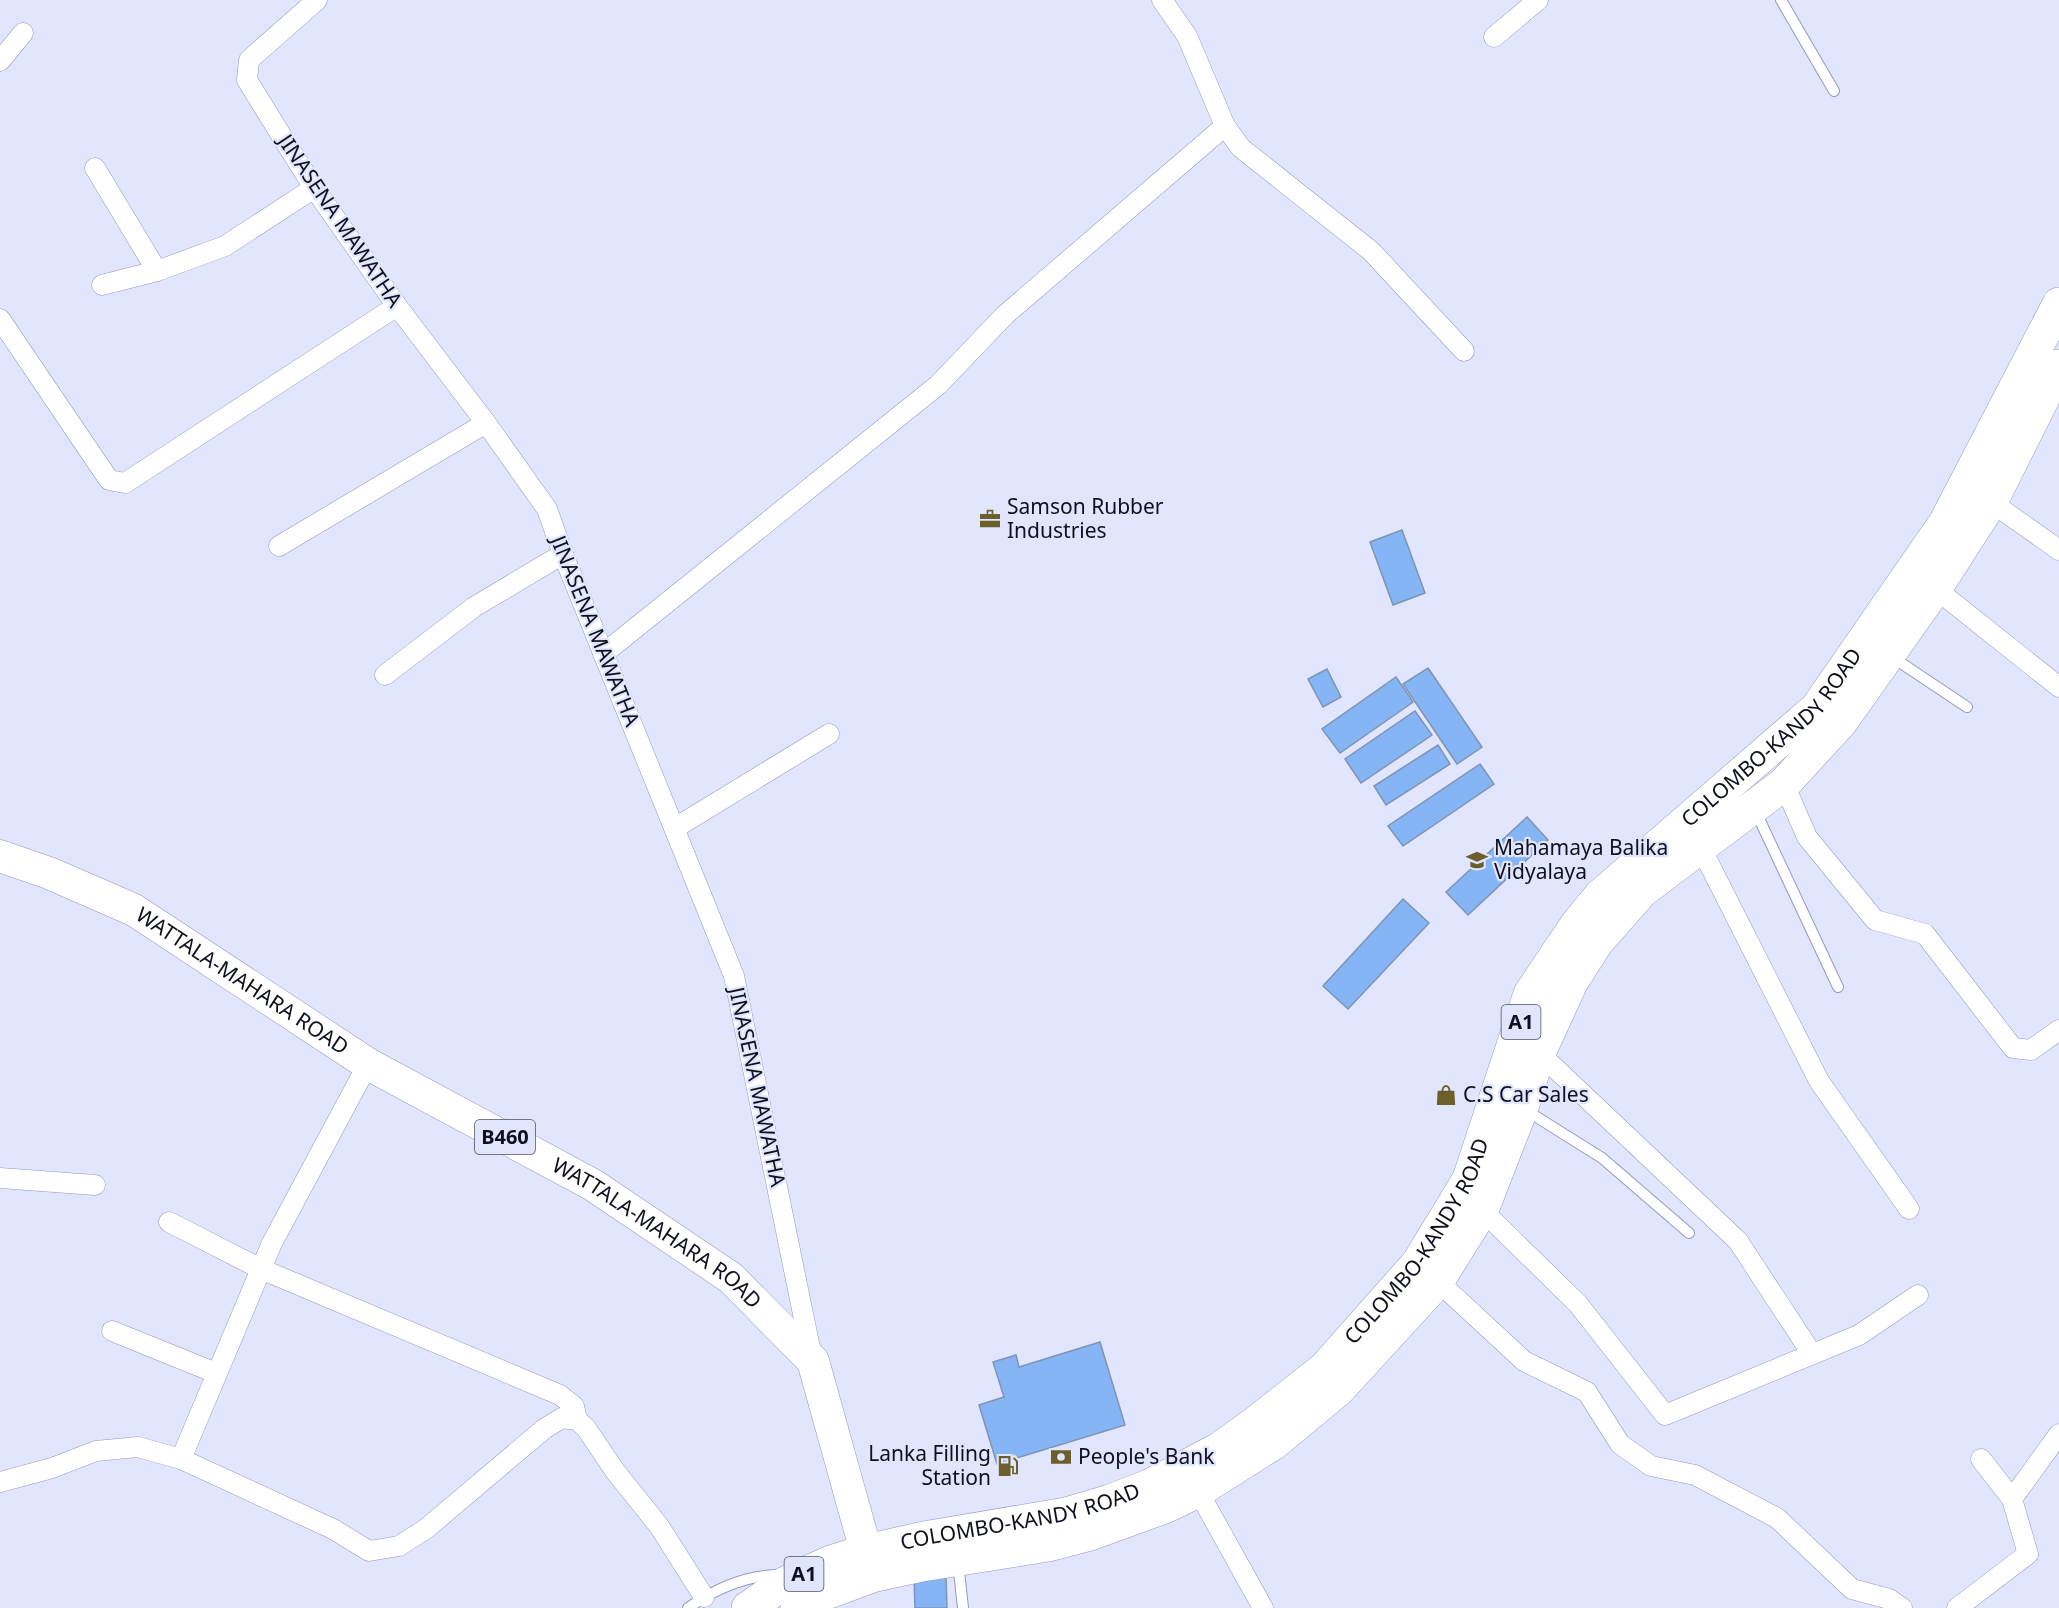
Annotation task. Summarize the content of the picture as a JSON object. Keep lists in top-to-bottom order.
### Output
{
  "streets": {
    "highway": ["COLOMBO-KANDY ROAD", "A1"],
    "main road": ["WATTALA-MAHARA ROAD", "B460"],
    "street": ["JINASENA MAWATHA"]
  },
  "crossings": [
    ["JINASENA MAWATHA", "WATTALA-MAHARA ROAD"],
    ["COLOMBO-KANDY ROAD", "WATTALA-MAHARA ROAD"]
  ],
  "places": {
    "office": ["Samson Rubber Industries"],
    "school or university": ["Mahamaya Balika Vidyalaya"],
    "shop": ["C.S Car Sales"],
    "bank": ["People's Bank"],
    "fuel station": ["Lanka Filling Station"]
  }
}
